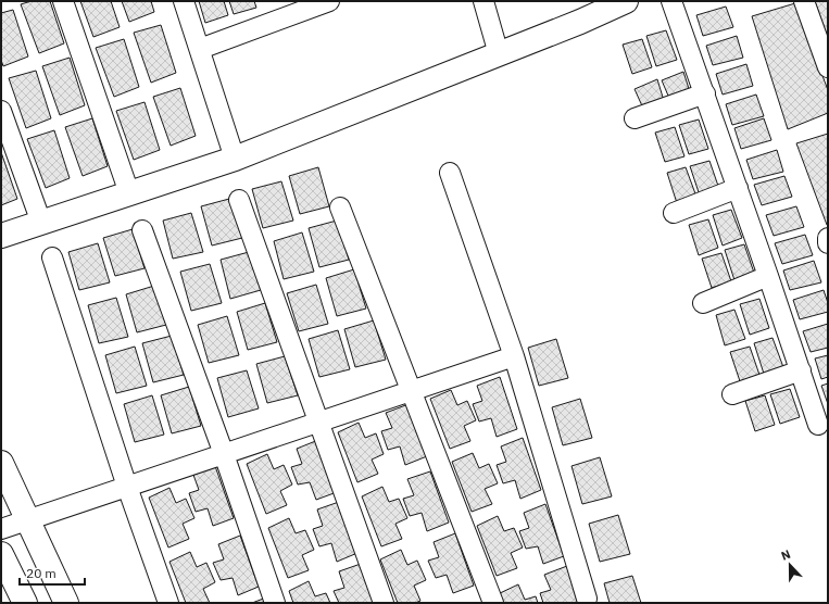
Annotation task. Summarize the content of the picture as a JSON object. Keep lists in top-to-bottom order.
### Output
{
  "scale_bar": "20 m",
  "north": "top"
}
